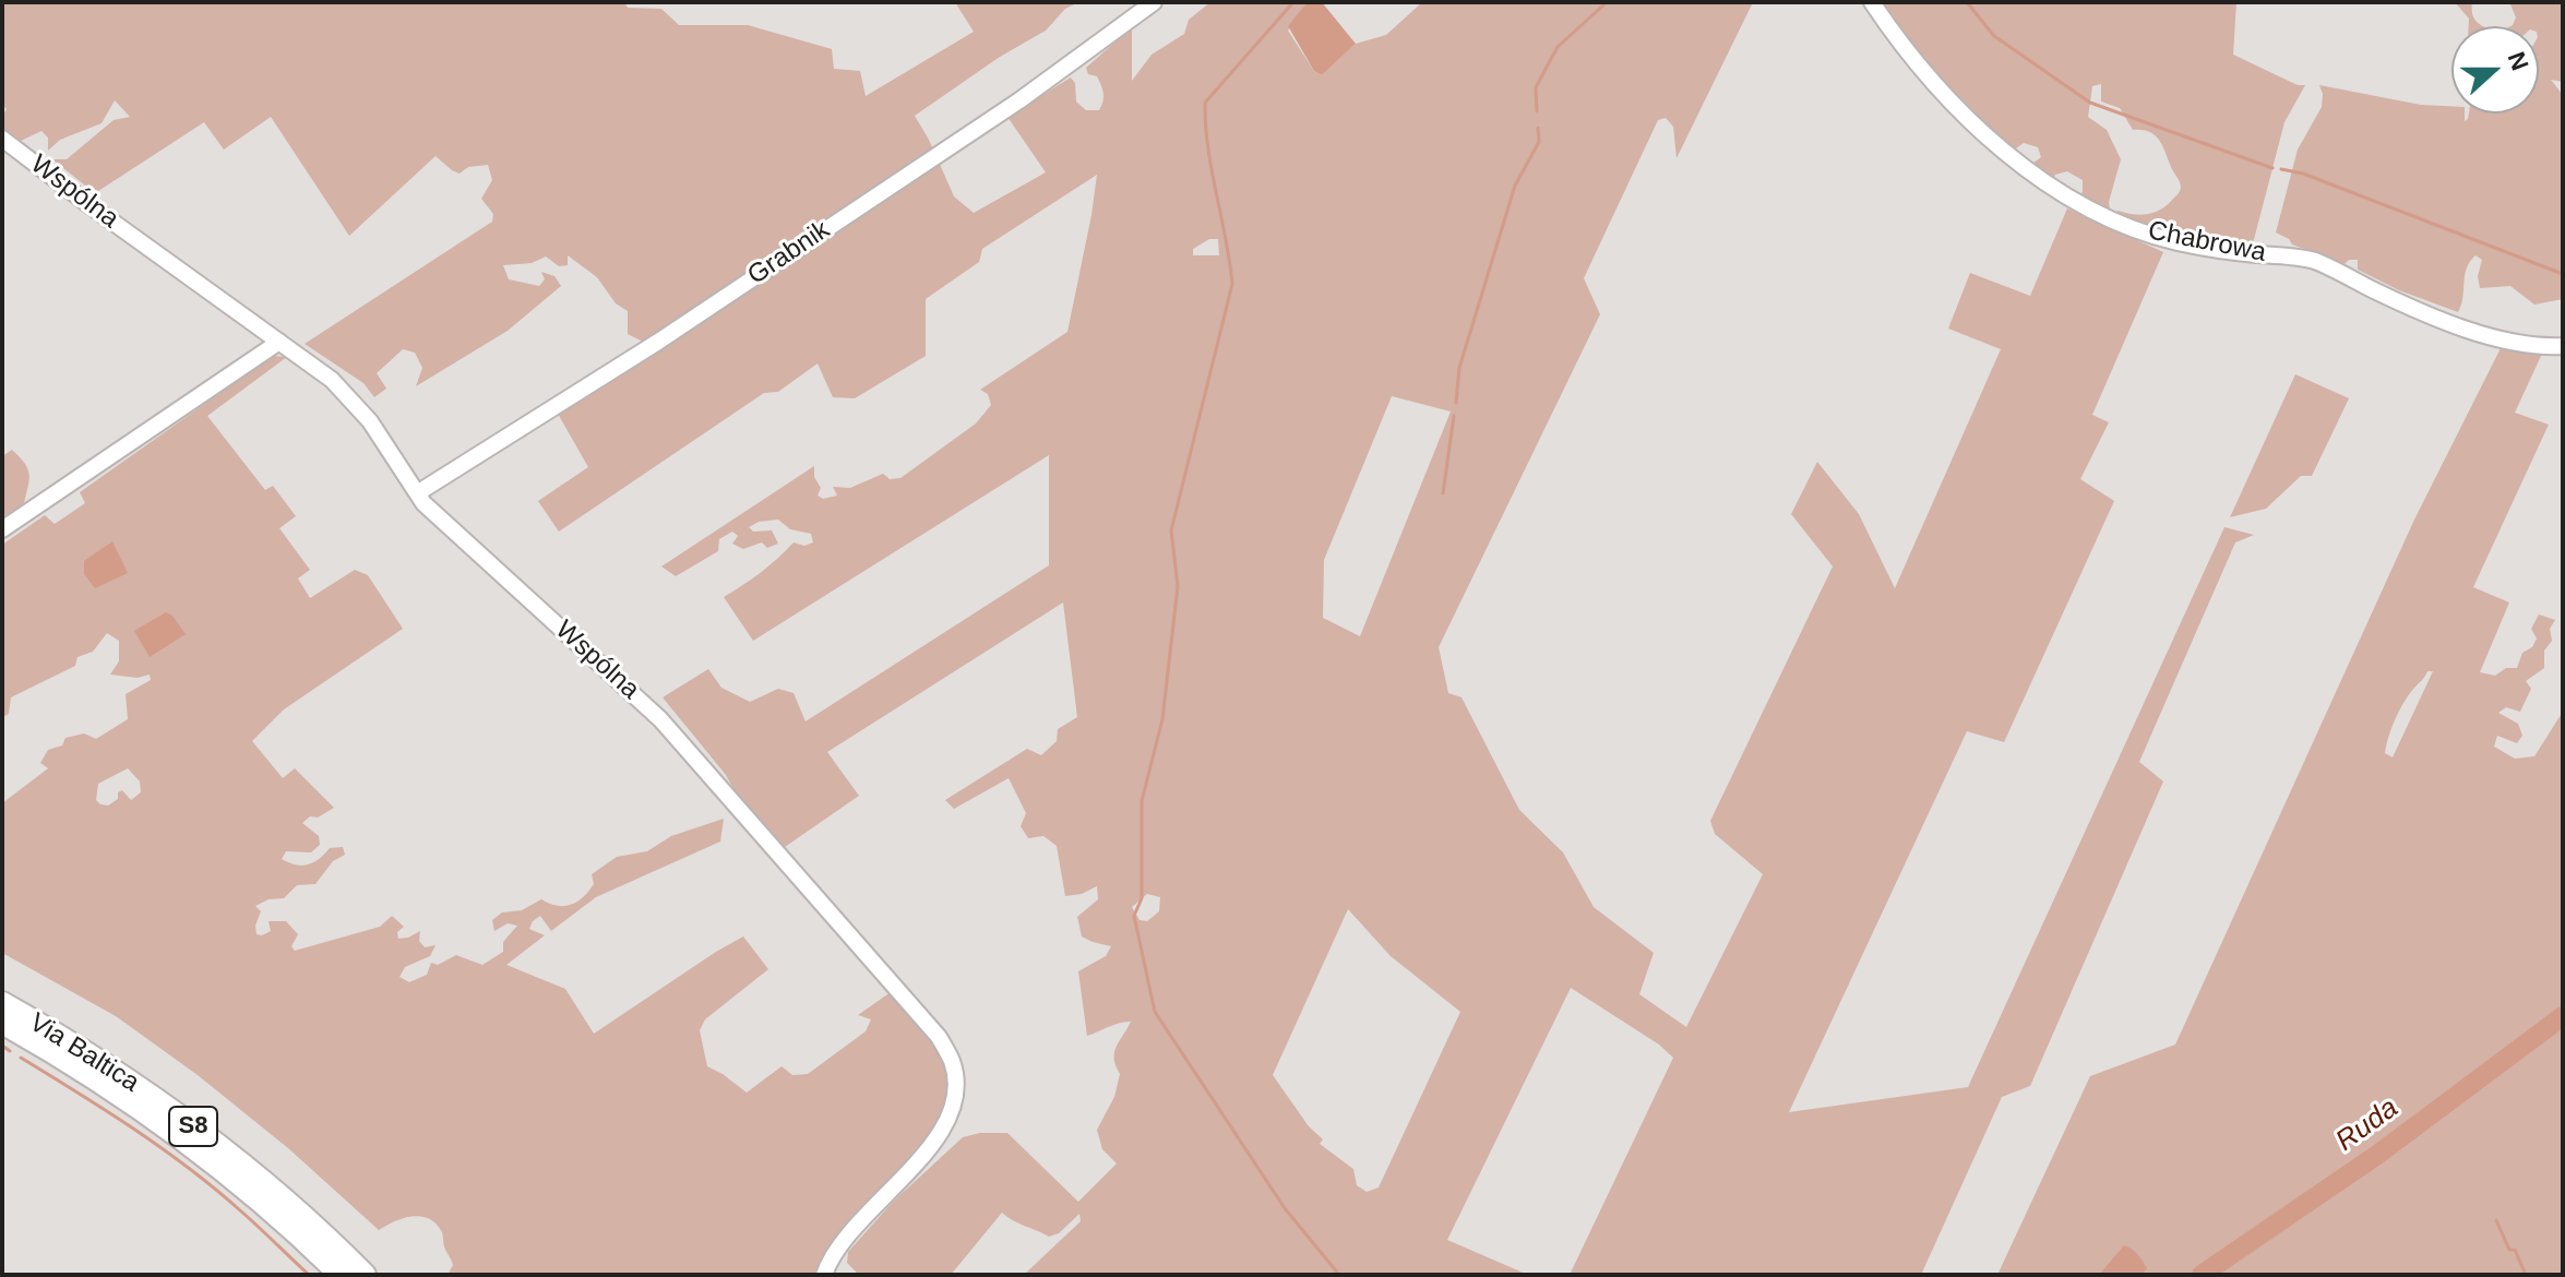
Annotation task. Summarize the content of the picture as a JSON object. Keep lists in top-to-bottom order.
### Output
{
  "streets": {
    "highway": ["Via Baltica", "S8"],
    "street": ["Wspólna", "Chabrowa", "Grabnik"]
  },
  "crossings": [
    ["Wspólna", "Grabnik"]
  ],
  "water": ["Ruda"],
  "north": "right"
}
